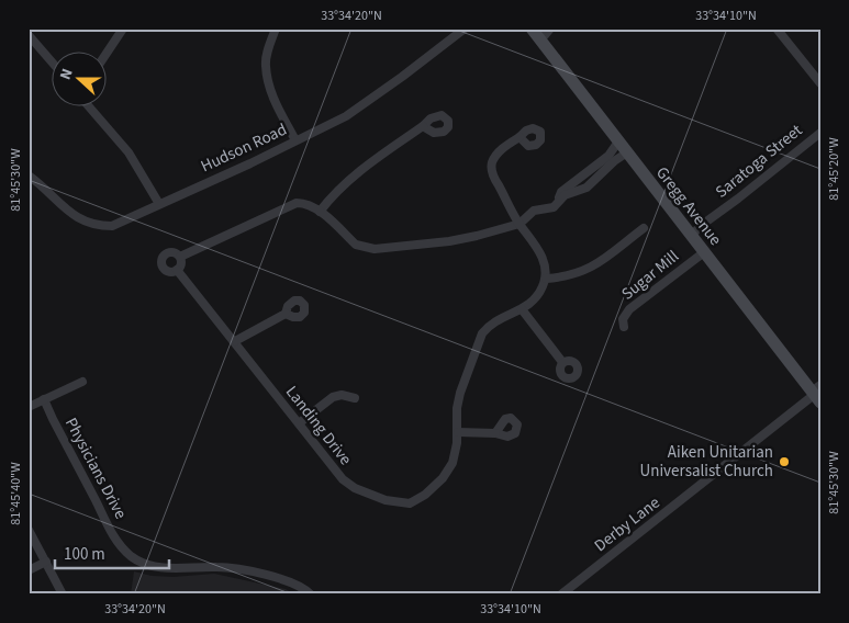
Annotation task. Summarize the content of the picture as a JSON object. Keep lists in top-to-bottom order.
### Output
{
  "streets": {
    "street": [
      "Hudson Road",
      "Saratoga Street",
      "Gregg Avenue",
      "Sugar Mill",
      "Landing Drive",
      "Physicians Drive",
      "Derby Lane"
    ]
  },
  "crossings": [
    ["Saratoga Street", "Gregg Avenue"],
    ["Gregg Avenue", "Sugar Mill"],
    ["Gregg Avenue", "Landing Drive"],
    ["Gregg Avenue", "Derby Lane"]
  ],
  "places": ["Aiken Unitarian Universalist Church"],
  "scale_bar": "100 m",
  "north": "left",
  "coordinates": [
    "33°34'20\"N",
    "33°34'10\"N",
    "81°45'20\"W",
    "81°45'30\"W",
    "81°45'40\"W"
  ]
}
